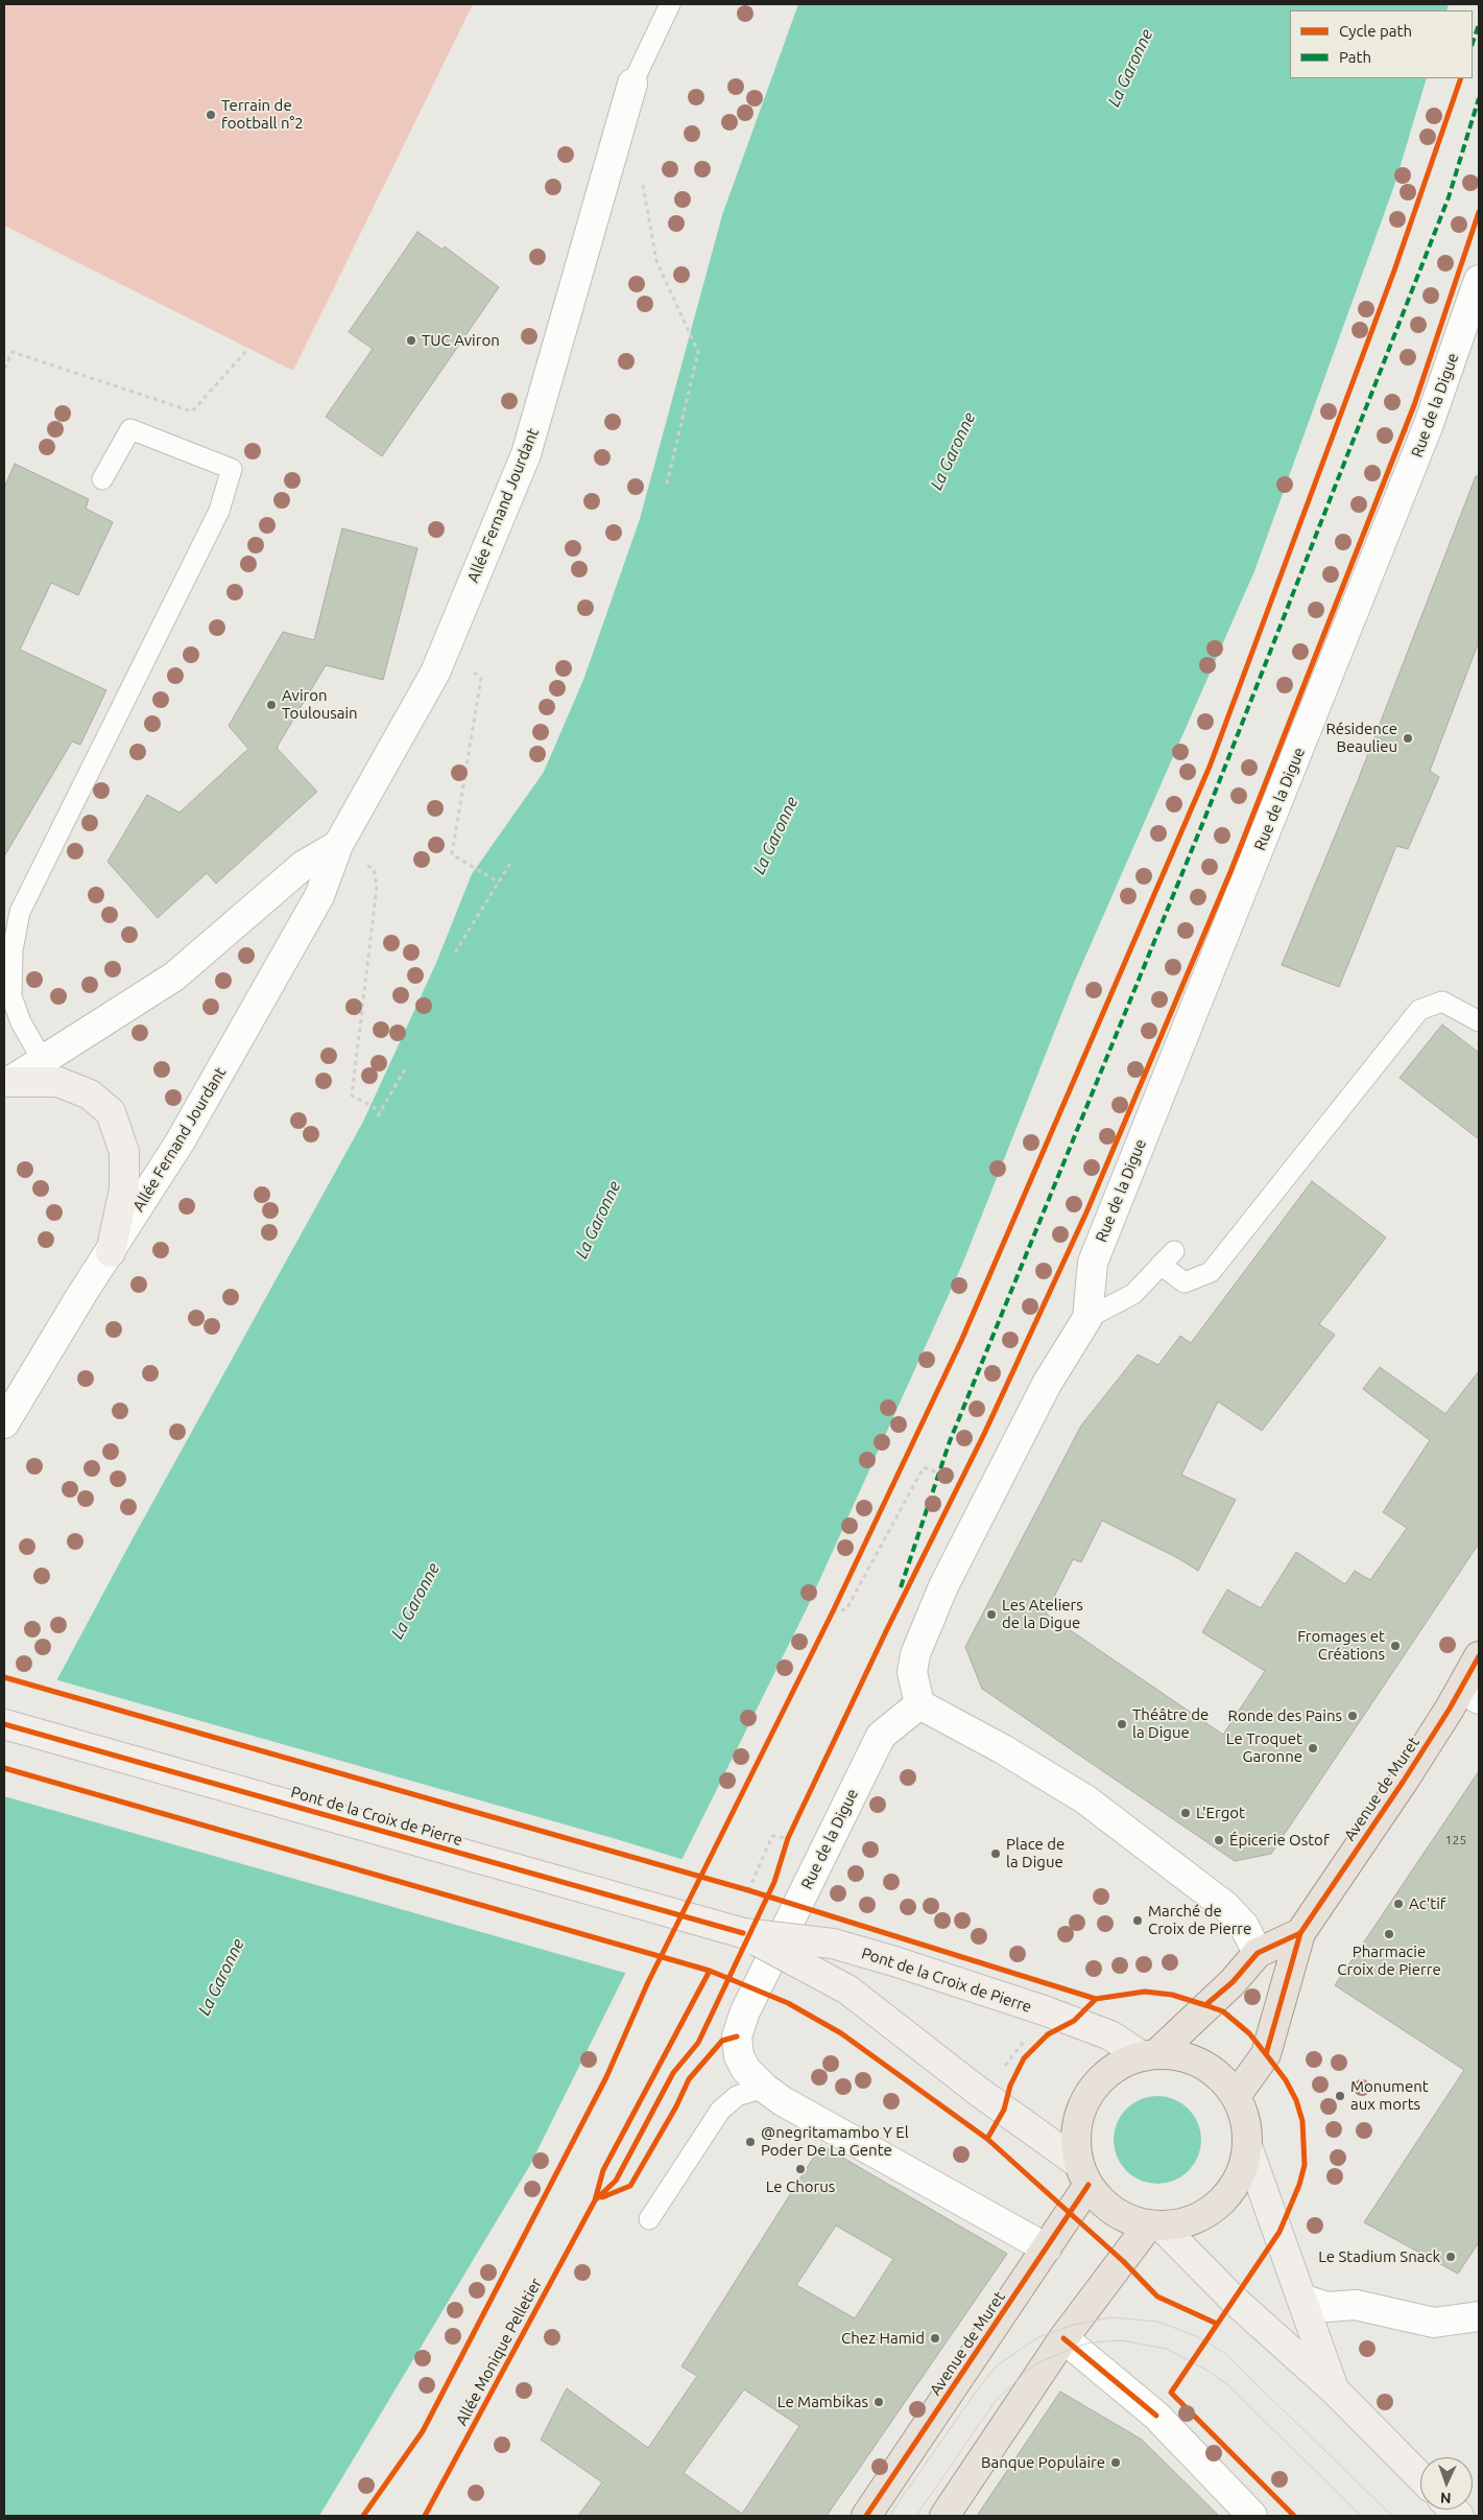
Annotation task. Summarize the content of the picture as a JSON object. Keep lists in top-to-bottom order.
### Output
{
  "streets": {
    "main road": ["Avenue de Muret", "Pont de la Croix de Pierre"],
    "street": ["Rue de la Digue", "Allée Fernand Jourdant"],
    "cycle path": ["Allée Monique Pelletier"]
  },
  "crossings": [
    ["Rue de la Digue", "Avenue de Muret"],
    ["Avenue de Muret", "Pont de la Croix de Pierre"]
  ],
  "water": ["La Garonne"],
  "places": [
    "Terrain de football n°2",
    "TUC Aviron",
    "Aviron Toulousain",
    "Résidence Beaulieu",
    "Les Ateliers de la Digue",
    "Fromages et Créations",
    "Ronde des Pains",
    "Théâtre de la Digue",
    "Le Troquet Garonne",
    "L'Ergot",
    "Épicerie Ostof",
    "Place de la Digue",
    "Ac'tif",
    "Marché de Croix de Pierre",
    "Pharmacie Croix de Pierre",
    "Monument aux morts",
    "@negritamambo Y El Poder De La Gente",
    "Le Chorus",
    "Le Stadium Snack",
    "Chez Hamid",
    "Le Mambikas",
    "Banque Populaire"
  ],
  "house_numbers": ["125"],
  "legend": ["Cycle path", "Path"],
  "north": "bottom"
}
